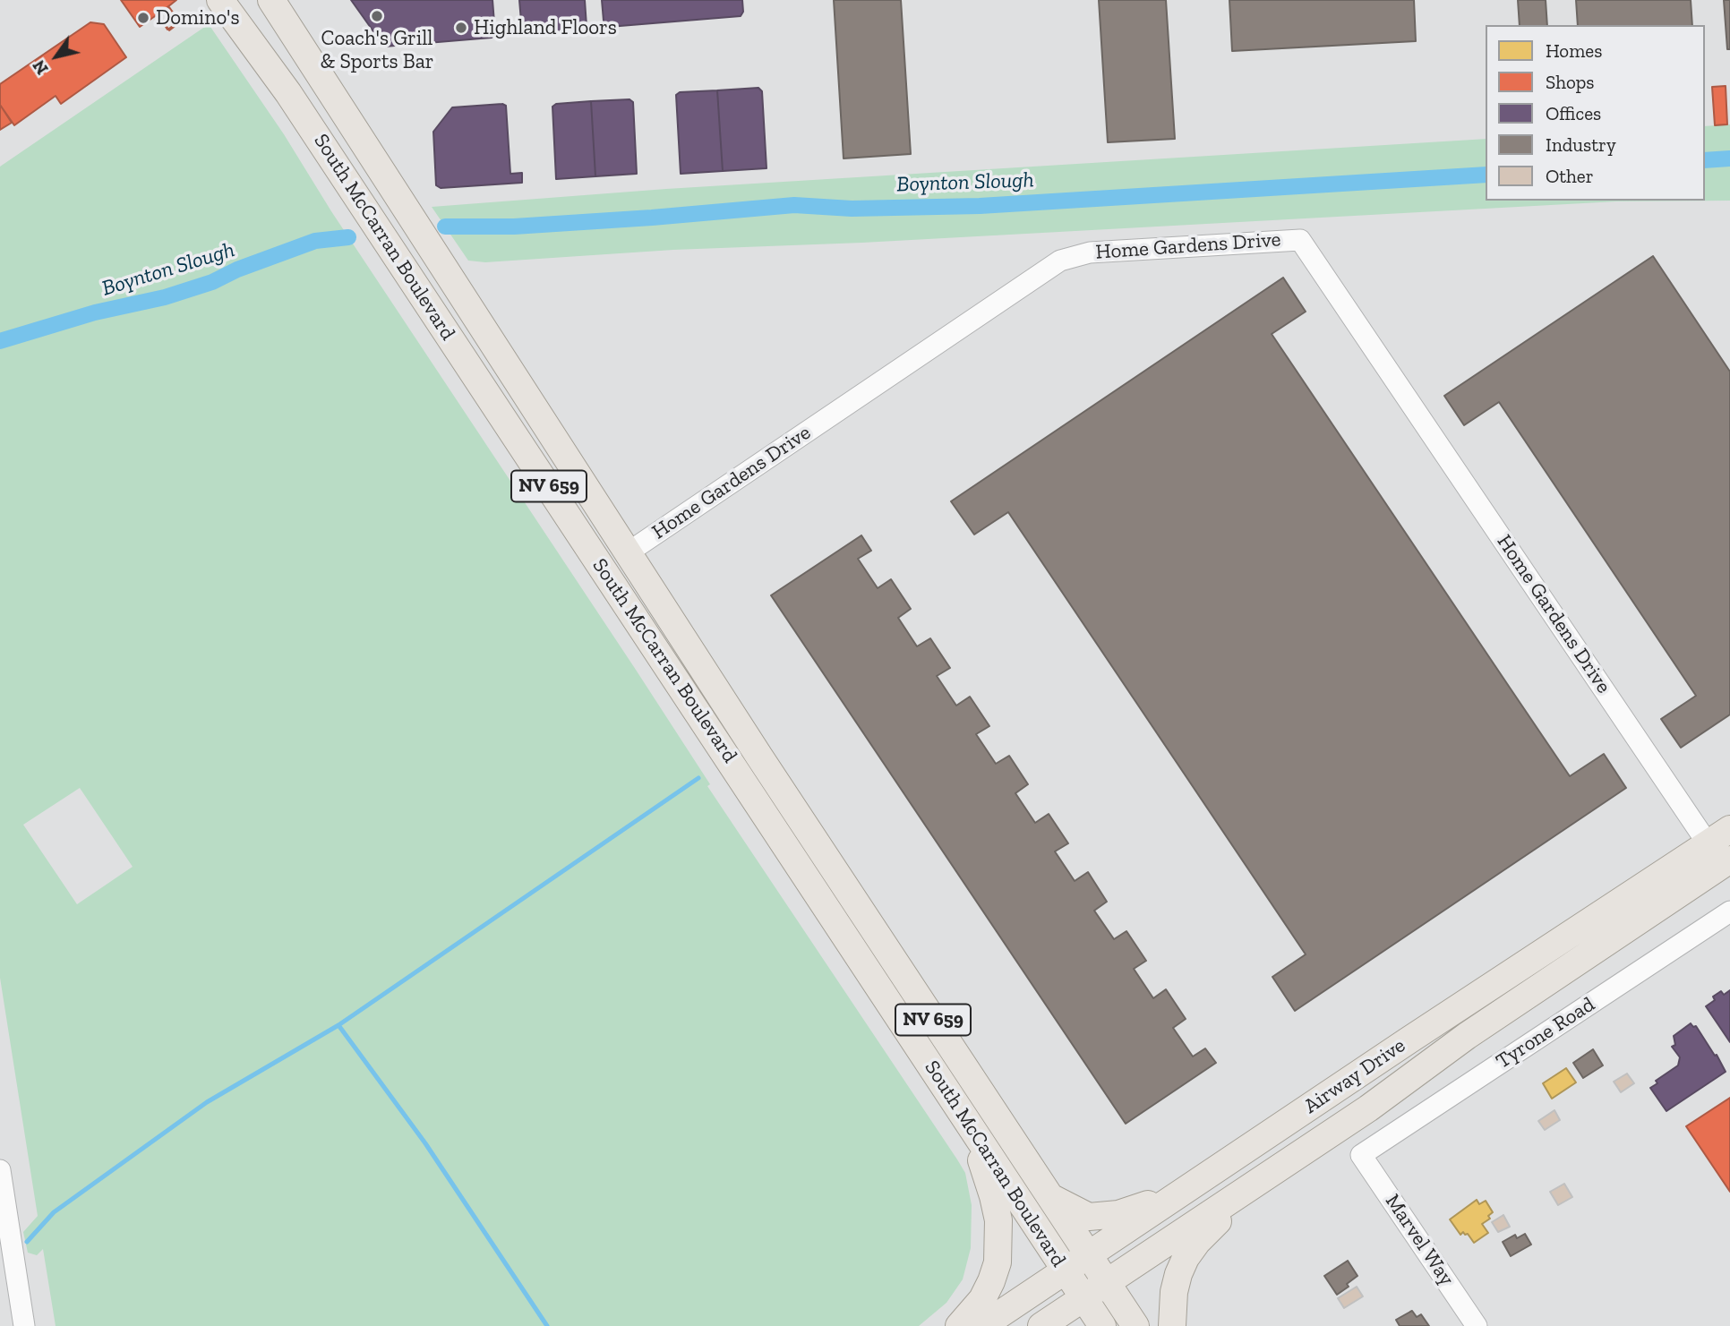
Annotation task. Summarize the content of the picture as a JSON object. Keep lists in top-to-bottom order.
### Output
{
  "streets": {
    "main road": ["South McCarran Boulevard", "NV 659", "Airway Drive"],
    "street": ["Home Gardens Drive", "Tyrone Road", "Marvel Way"]
  },
  "crossings": [
    ["South McCarran Boulevard", "Home Gardens Drive"],
    ["South McCarran Boulevard", "Airway Drive"],
    ["Home Gardens Drive", "Airway Drive"],
    ["Tyrone Road", "Marvel Way"]
  ],
  "water": ["Boynton Slough"],
  "places": ["Coach's Grill & Sports Bar", "Domino's", "Highland Floors"],
  "legend": [
    "Homes",
    "Shops",
    "Offices",
    "Industry",
    "Other"
  ],
  "north": "bottom left"
}
